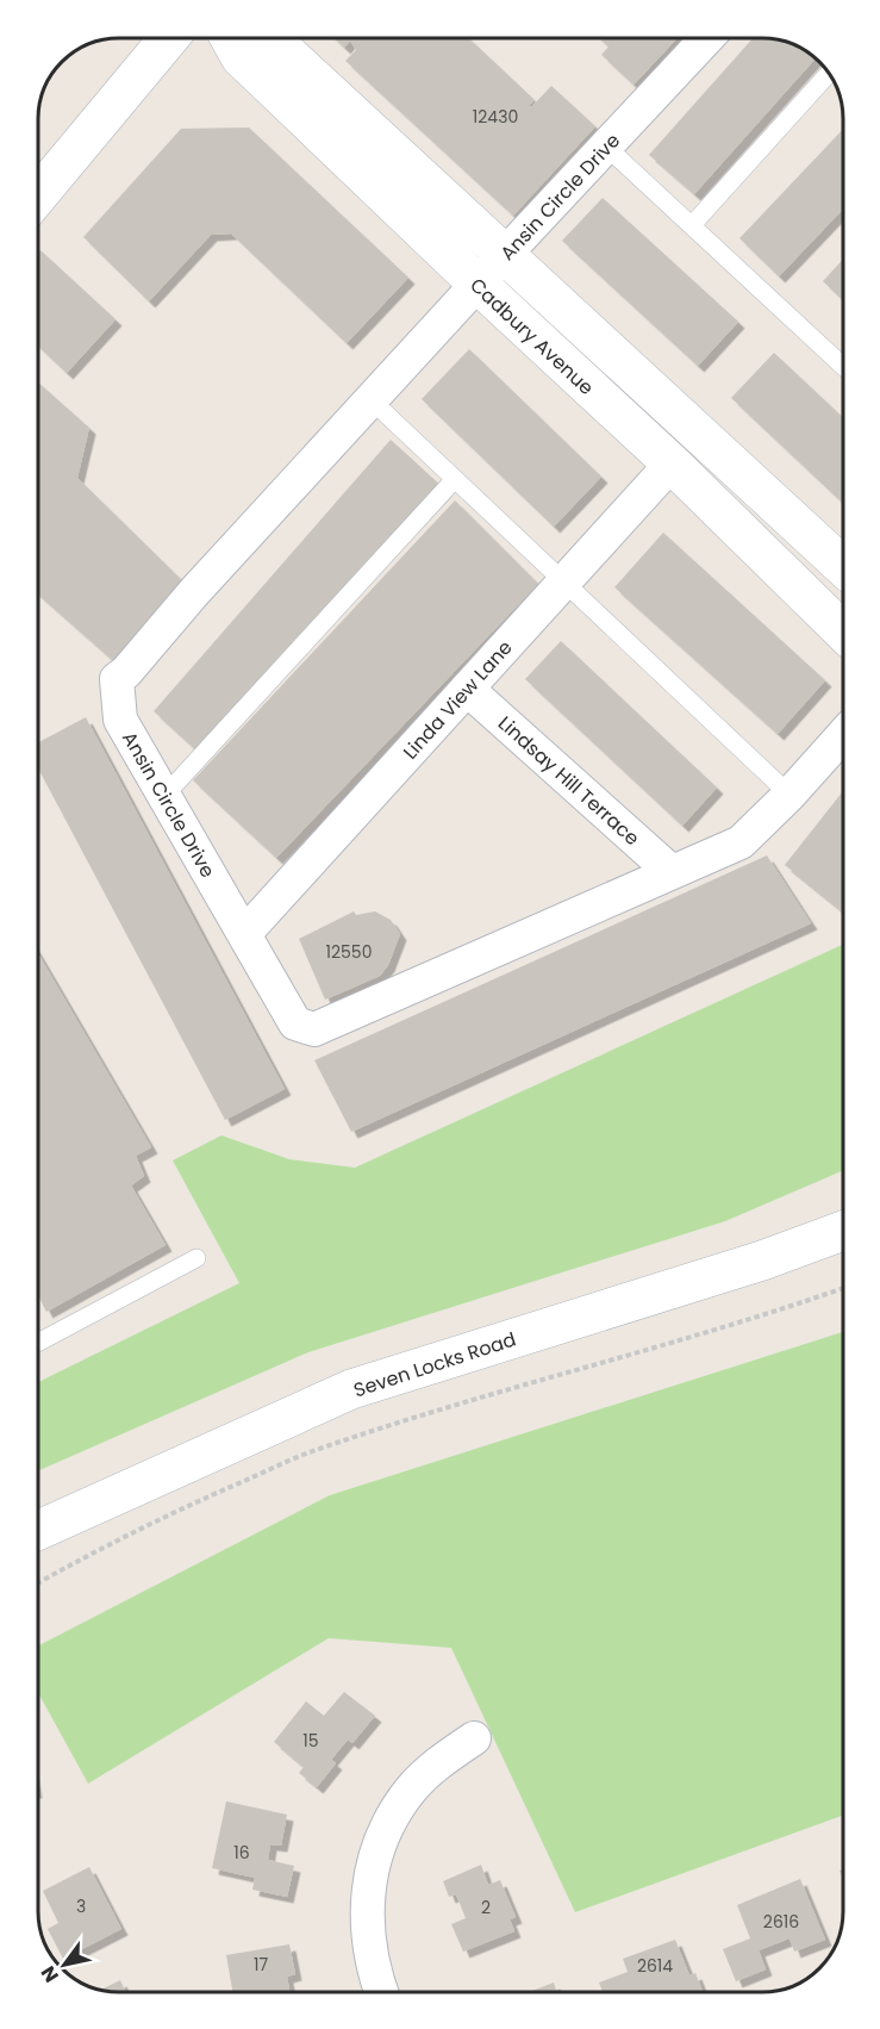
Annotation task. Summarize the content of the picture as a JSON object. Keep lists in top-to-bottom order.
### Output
{
  "streets": {
    "street": [
      "Ansin Circle Drive",
      "Cadbury Avenue",
      "Linda View Lane",
      "Lindsay Hill Terrace",
      "Seven Locks Road"
    ]
  },
  "crossings": [
    ["Ansin Circle Drive", "Cadbury Avenue"],
    ["Ansin Circle Drive", "Linda View Lane"],
    ["Ansin Circle Drive", "Lindsay Hill Terrace"],
    ["Cadbury Avenue", "Linda View Lane"],
    ["Linda View Lane", "Lindsay Hill Terrace"]
  ],
  "house_numbers": [
    "12430",
    "12550",
    "15",
    "16",
    "3",
    "2",
    "2616",
    "17",
    "2614"
  ],
  "north": "bottom left"
}
